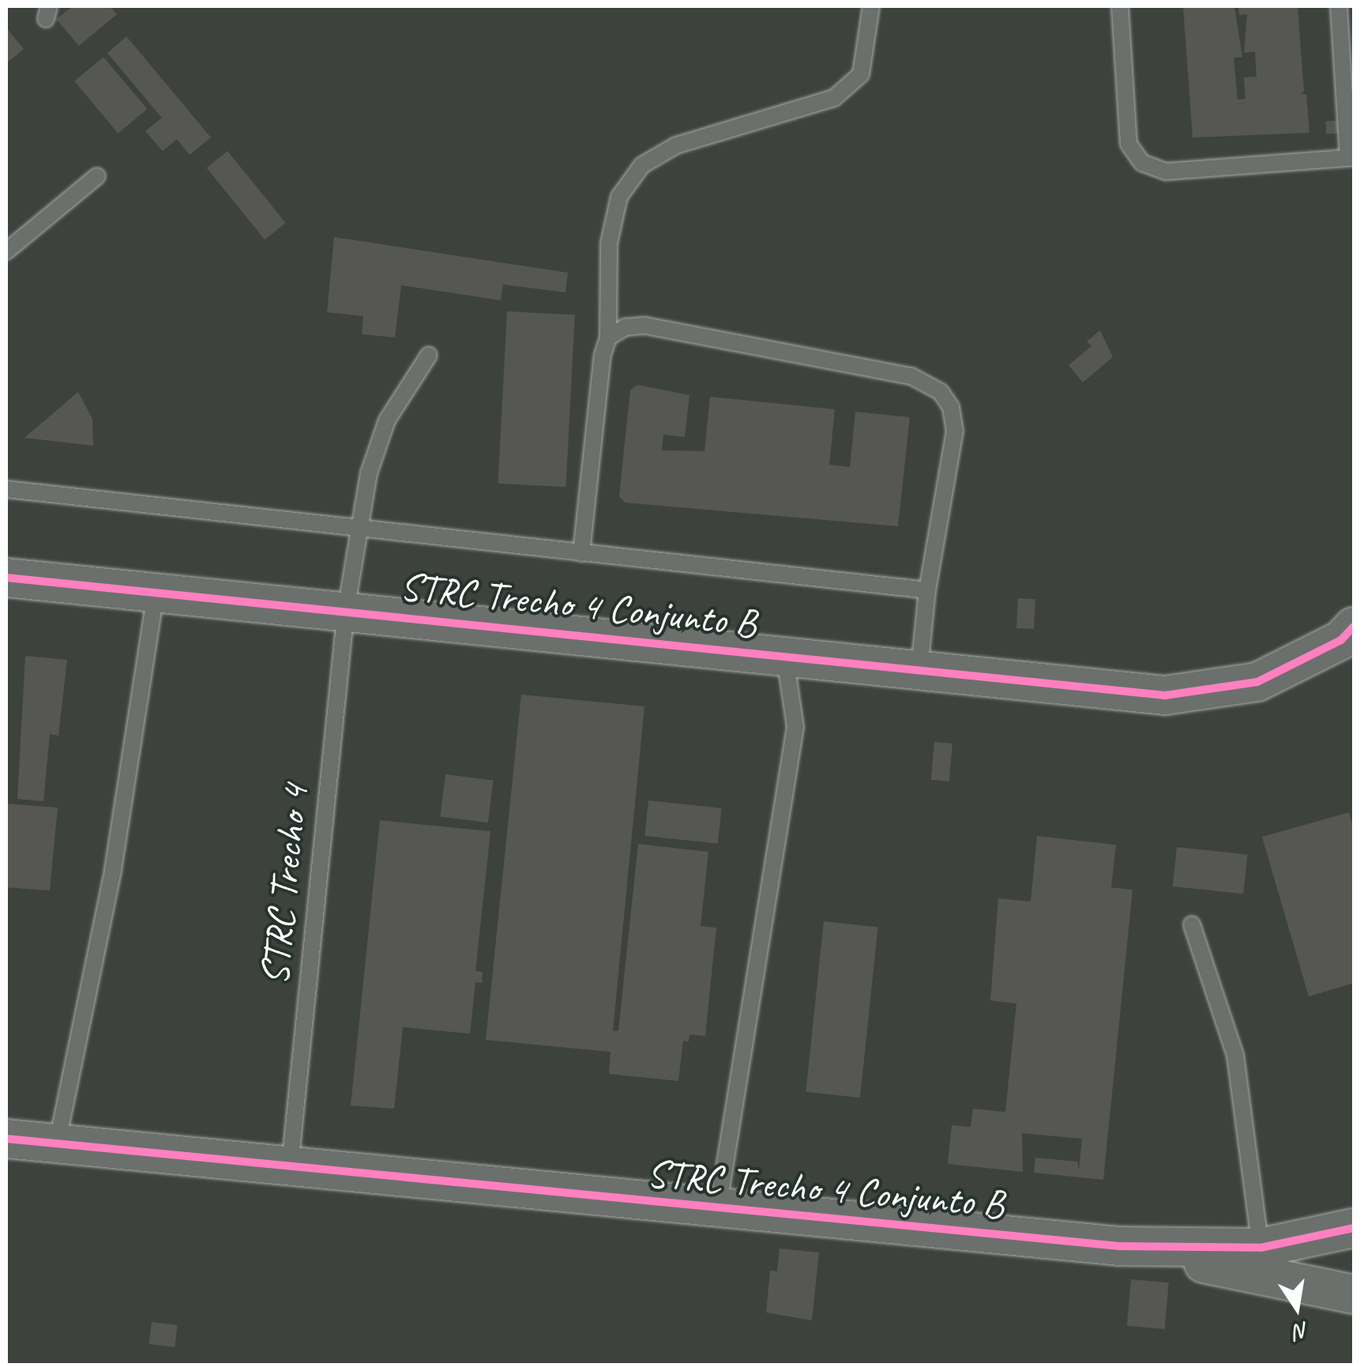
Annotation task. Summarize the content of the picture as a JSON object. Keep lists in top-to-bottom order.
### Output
{
  "streets": {
    "street": ["STRC Trecho 4 Conjunto B"],
    "lane": ["STRC Trecho 4"]
  },
  "crossings": [
    ["STRC Trecho 4 Conjunto B", "STRC Trecho 4"]
  ],
  "north": "bottom"
}
